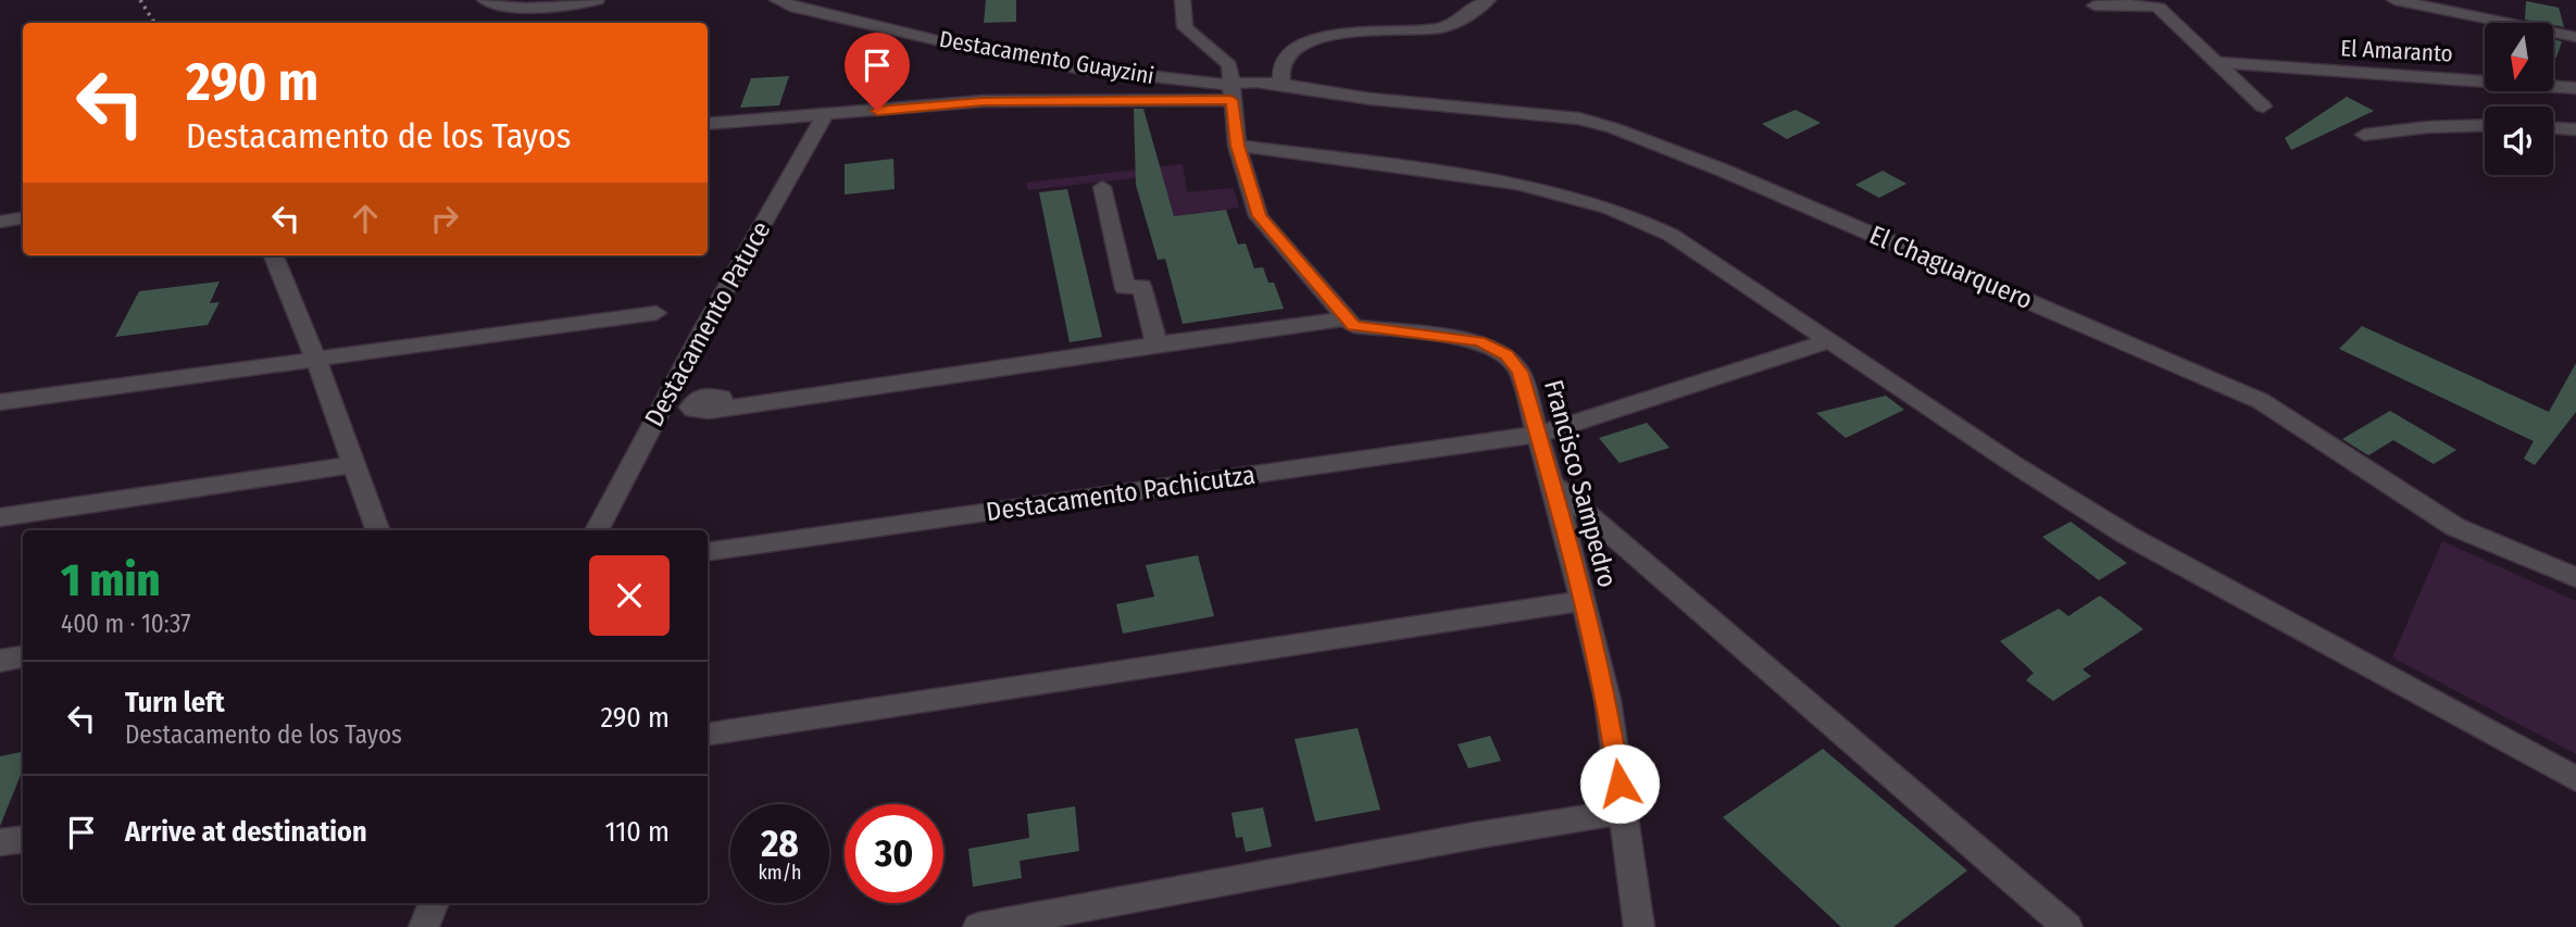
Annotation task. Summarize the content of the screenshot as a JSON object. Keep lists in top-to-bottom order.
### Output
{
  "streets": {
    "street": [
      "El Amaranto",
      "Destacamento Guayzini",
      "El Chaguarquero",
      "Destacamento Patuce",
      "Francisco Sampedro",
      "Destacamento Pachicutza"
    ]
  },
  "crossings": [
    ["Destacamento Guayzini", "El Chaguarquero"],
    ["Destacamento Guayzini", "Francisco Sampedro"],
    ["El Chaguarquero", "Francisco Sampedro"],
    ["Francisco Sampedro", "Destacamento Pachicutza"]
  ],
  "north": "bottom",
  "page": {
    "turn": ["290 m", "Destacamento de los Tayos"],
    "heading": ["1 min", "400 m · 10:37"],
    "list": [
      {
        "name": "Turn left",
        "note": "Destacamento de los Tayos",
        "value": "290 m"
      },
      {
        "name": "Arrive at destination",
        "value": "110 m"
      }
    ],
    "speed": "28 km/h",
    "limit": "30"
  }
}
